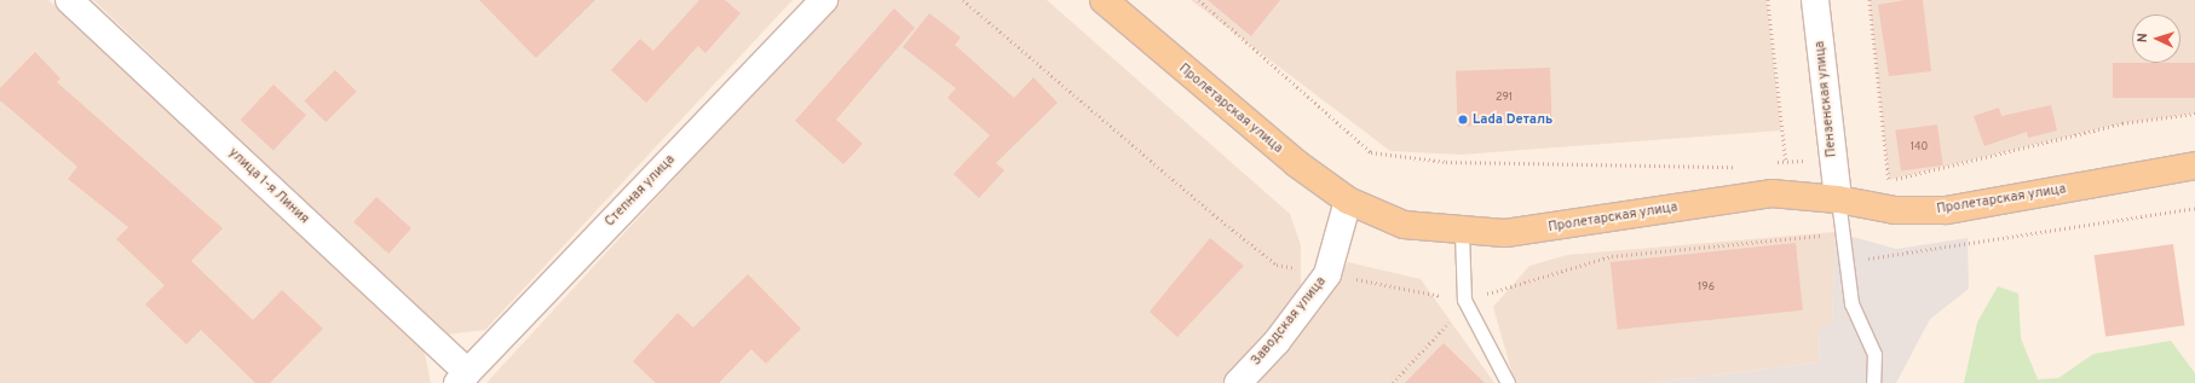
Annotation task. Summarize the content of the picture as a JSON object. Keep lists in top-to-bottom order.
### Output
{
  "streets": {
    "main road": ["Пролетарская улица"],
    "street": [
      "Пензенская улица",
      "улица 1-я Линия",
      "Степная улица",
      "Заводская улица"
    ]
  },
  "crossings": [
    ["Пензенская улица", "Пролетарская улица"],
    ["Пролетарская улица", "Заводская улица"],
    ["улица 1-я Линия", "Степная улица"]
  ],
  "places": ["Lada Dеталь"],
  "house_numbers": ["291", "140", "196"],
  "north": "left"
}
